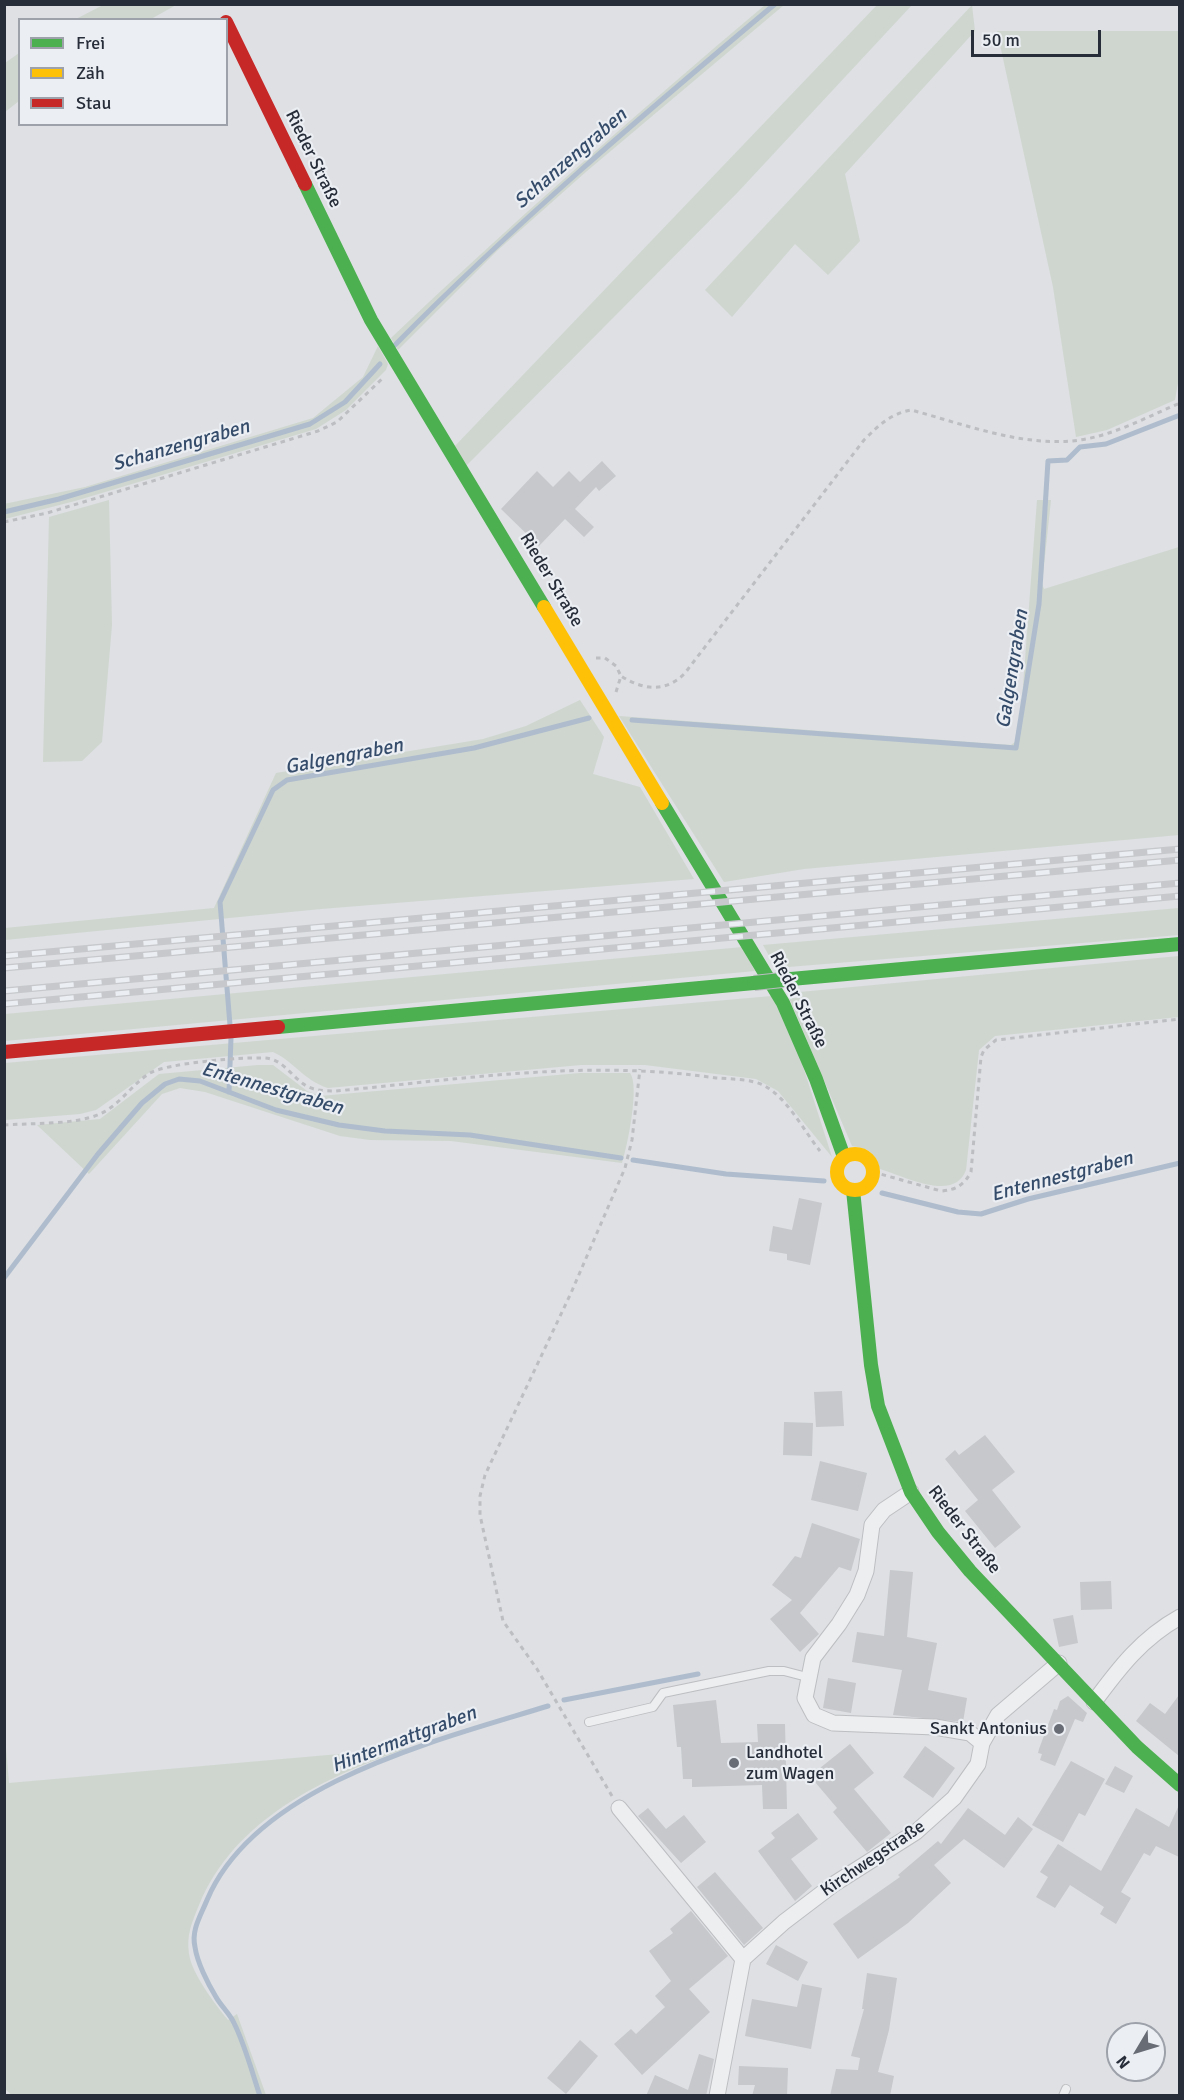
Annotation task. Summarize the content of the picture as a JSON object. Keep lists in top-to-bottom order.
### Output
{
  "streets": {
    "street": ["Rieder Straße", "Kirchwegstraße"]
  },
  "crossings": [
    ["Rieder Straße", "Kirchwegstraße"]
  ],
  "water": [
    "Schanzengraben",
    "Galgengraben",
    "Entennestgraben",
    "Hintermattgraben"
  ],
  "places": ["Sankt Antonius", "Landhotel zum Wagen"],
  "legend": ["Frei", "Zäh", "Stau"],
  "scale_bar": "50 m",
  "north": "bottom left"
}
